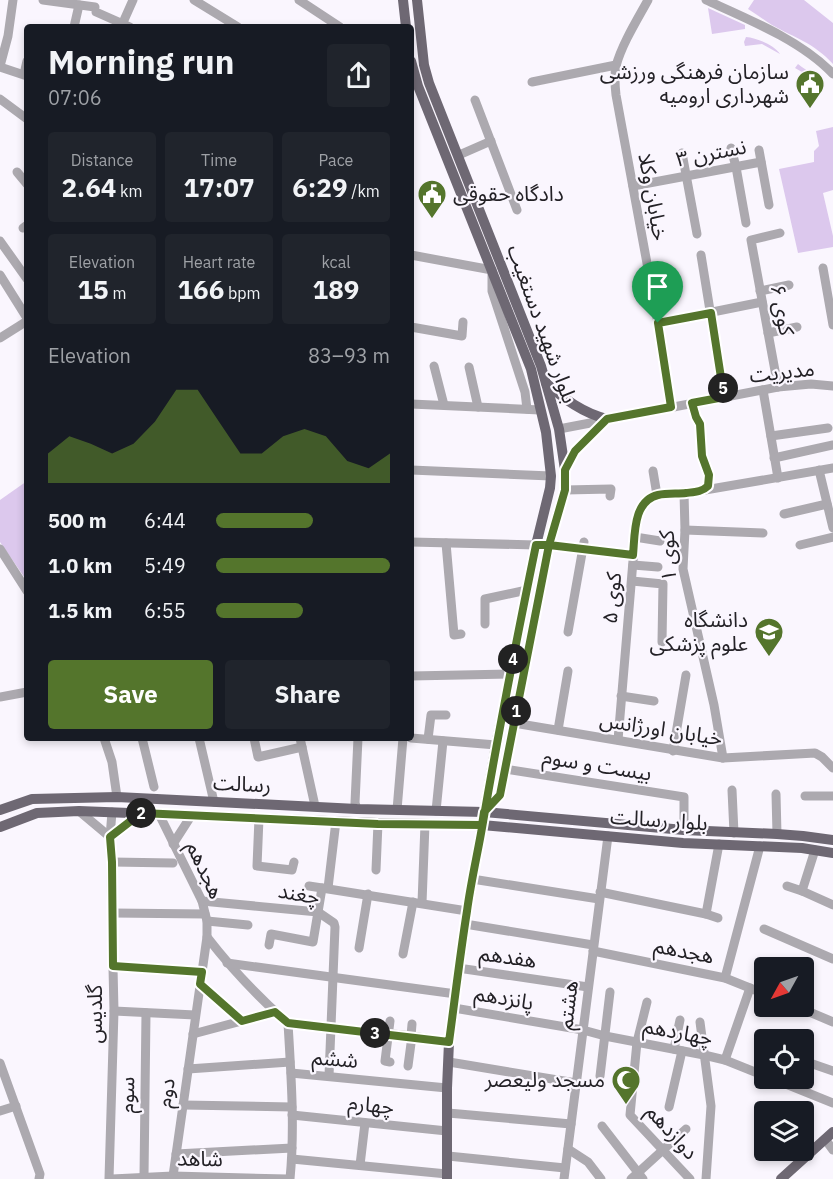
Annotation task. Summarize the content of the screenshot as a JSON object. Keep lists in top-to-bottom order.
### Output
{
  "streets": {
    "main road": ["بلوار شهید دستغیب", "رسالت", "بلوار رسالت"],
    "street": [
      "نسترن ۳",
      "خیابان وکلا",
      "کوی ۶",
      "مدیریت",
      "کوی ۱",
      "کوی ۵",
      "خیابان اورژانس",
      "بیست و سوم",
      "هجدهم",
      "چغند",
      "هفدهم",
      "پانزدهم",
      "هشتم",
      "گلدیس",
      "چهاردهم",
      "ششم",
      "دوم",
      "سوم",
      "چهارم",
      "دوازدهم",
      "شاهد"
    ]
  },
  "crossings": [
    ["نسترن ۳", "خیابان وکلا"],
    ["خیابان وکلا", "مدیریت"],
    ["کوی ۶", "مدیریت"],
    ["بلوار شهید دستغیب", "مدیریت"],
    ["بلوار شهید دستغیب", "خیابان اورژانس"],
    ["بلوار شهید دستغیب", "بیست و سوم"],
    ["بلوار شهید دستغیب", "رسالت"],
    ["بلوار شهید دستغیب", "بلوار رسالت"],
    ["کوی ۱", "خیابان اورژانس"],
    ["کوی ۵", "خیابان اورژانس"],
    ["بیست و سوم", "بلوار رسالت"],
    ["رسالت", "بلوار رسالت"],
    ["رسالت", "هجدهم"],
    ["رسالت", "گلدیس"],
    ["بلوار رسالت", "هشتم"],
    ["هجدهم", "چغند"],
    ["هجدهم", "هشتم"],
    ["هجدهم", "دوم"],
    ["چغند", "ششم"],
    ["هفدهم", "هشتم"],
    ["پانزدهم", "هشتم"],
    ["پانزدهم", "چهاردهم"],
    ["هشتم", "چهاردهم"],
    ["گلدیس", "شاهد"],
    ["چهاردهم", "دوازدهم"],
    ["دوم", "شاهد"],
    ["سوم", "شاهد"]
  ],
  "places": {
    "public building": ["سازمان فرهنگی ورزشی شهرداری ارومیه", "دادگاه حقوقی"],
    "school or university": ["دانشگاه علوم پزشکی"],
    "mosque": ["مسجد ولیعصر"]
  },
  "north": "bottom left",
  "page": {
    "heading": ["Morning run", "07:06"],
    "stats": [
      ["Distance", "2.64 km"],
      ["Time", "17:07"],
      ["Pace", "6:29 /km"],
      ["Elevation", "15 m"],
      ["Heart rate", "166 bpm"],
      ["kcal", "189"]
    ],
    "chart": ["Elevation", "83–93 m"],
    "pins": [
      "5",
      "4",
      "1",
      "2",
      "3"
    ],
    "list": [
      {
        "name": "500 m",
        "note": "6:44"
      },
      {
        "name": "1.0 km",
        "note": "5:49"
      },
      {
        "name": "1.5 km",
        "note": "6:55"
      }
    ],
    "buttons": ["Save", "Share"]
  }
}
